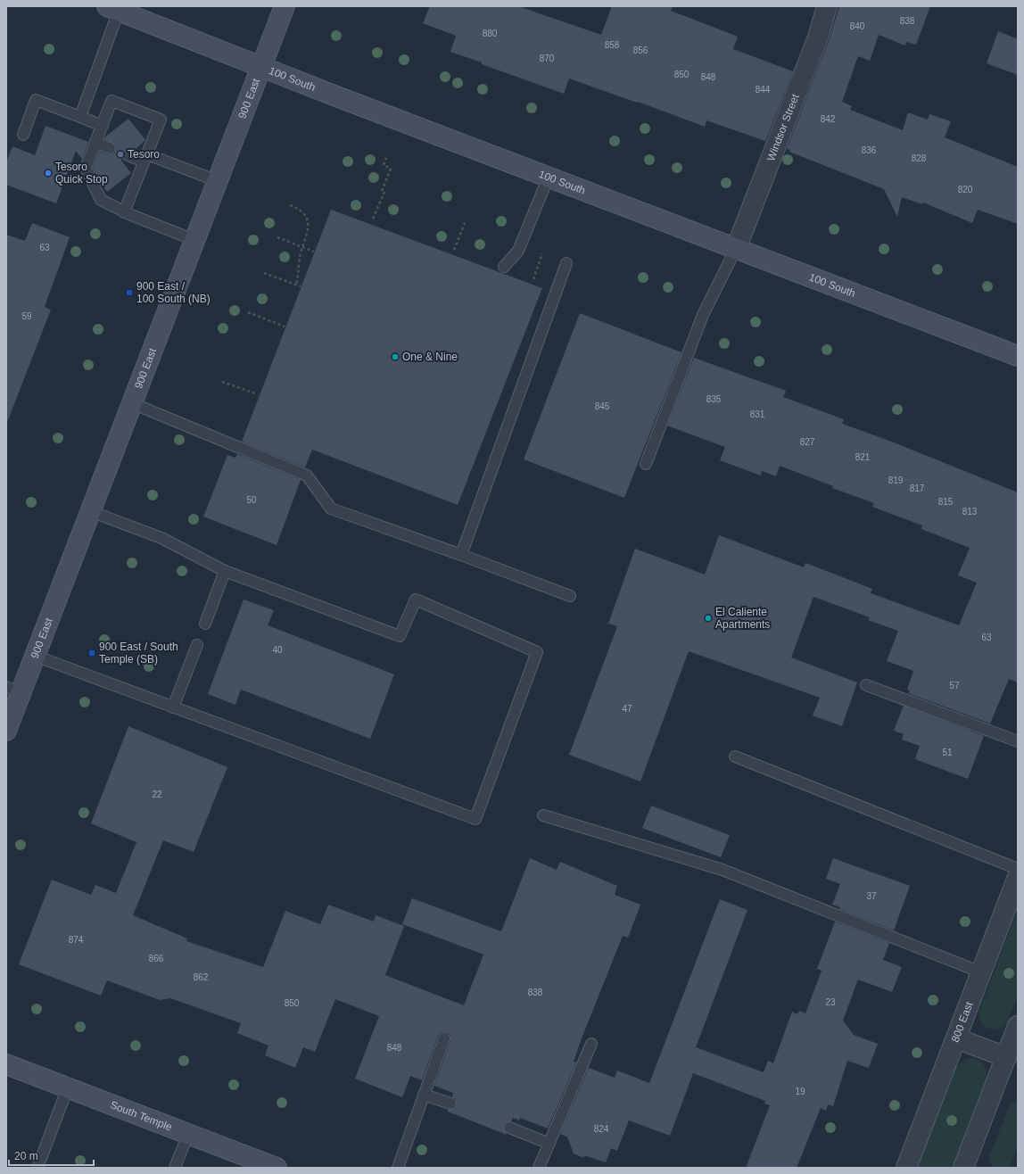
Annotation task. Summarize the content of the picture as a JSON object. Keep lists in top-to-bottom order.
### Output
{
  "streets": {
    "main road": ["100 South", "900 East", "South Temple"],
    "street": ["Windsor Street", "800 East"]
  },
  "crossings": [
    ["100 South", "900 East"],
    ["100 South", "Windsor Street"]
  ],
  "places": {
    "other": [
      "Tesoro",
      "Tesoro Quick Stop",
      "One & Nine",
      "El Caliente Apartments"
    ],
    "transit": ["900 East / 100 South (NB)", "900 East / South Temple (SB)"]
  },
  "house_numbers": [
    "838",
    "840",
    "880",
    "858",
    "856",
    "870",
    "850",
    "848",
    "844",
    "842",
    "836",
    "828",
    "820",
    "63",
    "59",
    "835",
    "845",
    "831",
    "827",
    "821",
    "819",
    "817",
    "50",
    "815",
    "813",
    "63",
    "40",
    "57",
    "47",
    "51",
    "22",
    "37",
    "874",
    "866",
    "862",
    "838",
    "23",
    "850",
    "848",
    "19",
    "824"
  ],
  "scale_bar": "20 m"
}
